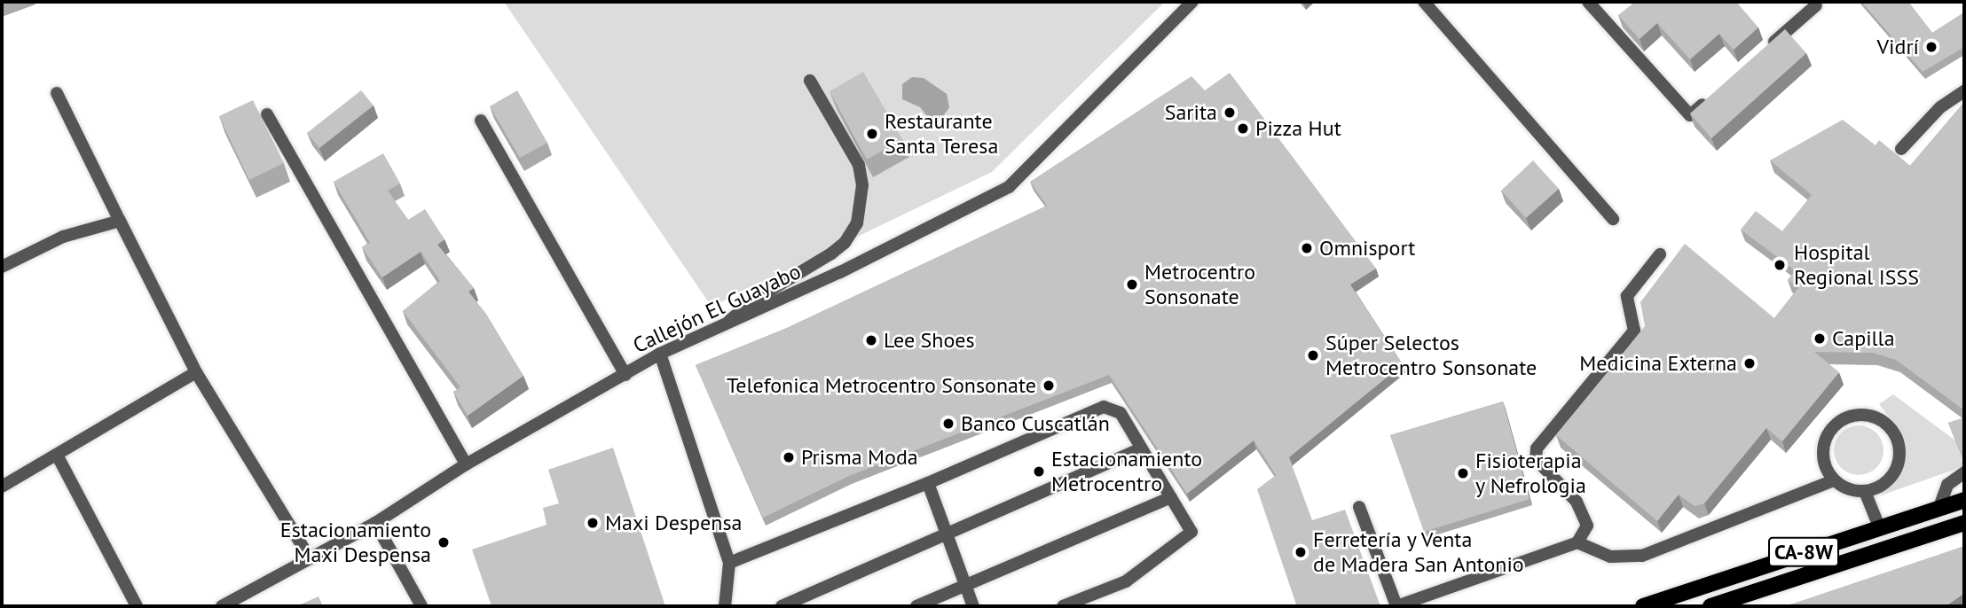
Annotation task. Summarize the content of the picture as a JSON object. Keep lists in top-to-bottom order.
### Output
{
  "streets": {
    "main road": ["CA-8W"],
    "street": ["Callejón El Guayabo"]
  },
  "places": [
    "Vidrí",
    "Sarita",
    "Pizza Hut",
    "Restaurante Santa Teresa",
    "Omnisport",
    "Hospital Regional ISSS",
    "Metrocentro Sonsonate",
    "Capilla",
    "Lee Shoes",
    "Súper Selectos Metrocentro Sonsonate",
    "Medicina Externa",
    "Telefonica Metrocentro Sonsonate",
    "Banco Cuscatlán",
    "Prisma Moda",
    "Estacionamiento Metrocentro",
    "Fisioterapia y Nefrologia",
    "Maxi Despensa",
    "Estacionamiento Maxi Despensa",
    "Ferretería y Venta de Madera San Antonio"
  ]
}
